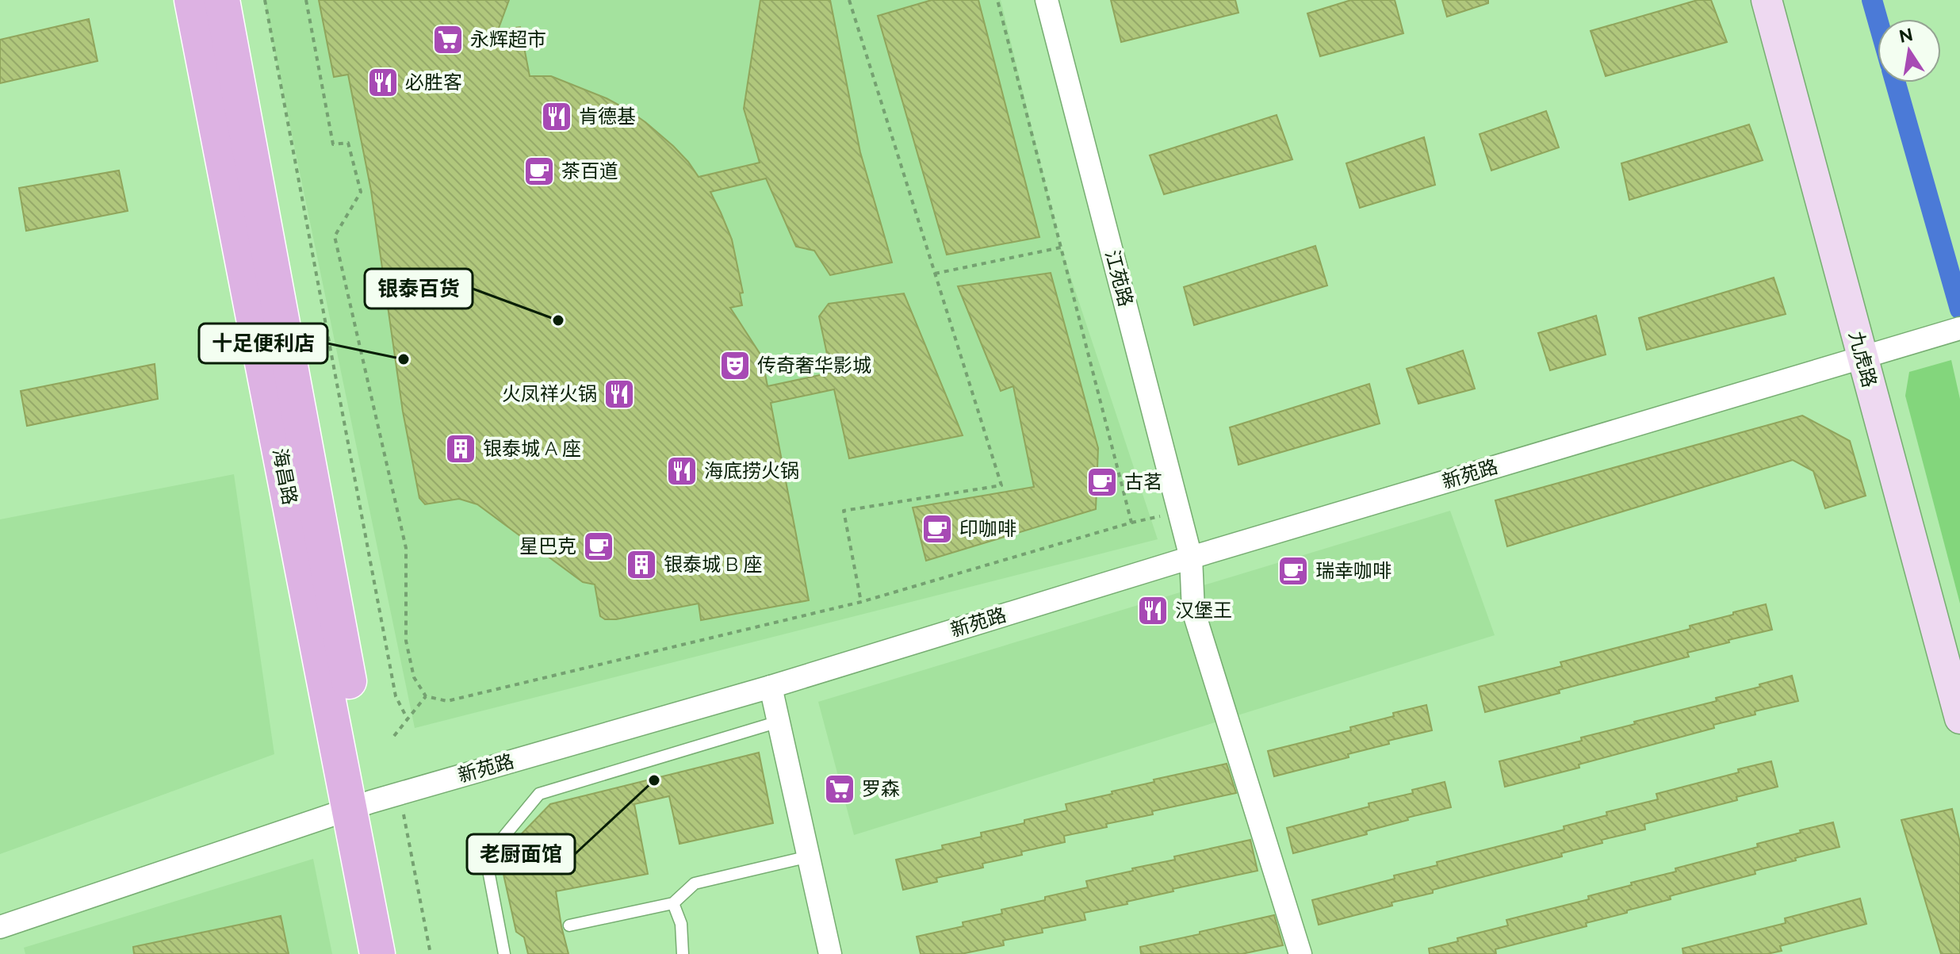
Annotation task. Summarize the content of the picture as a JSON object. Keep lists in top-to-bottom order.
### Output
{
  "streets": {
    "main road": ["海昌路"],
    "street": ["江苑路", "九虎路", "新苑路"]
  },
  "crossings": [
    ["江苑路", "新苑路"],
    ["九虎路", "新苑路"],
    ["新苑路", "海昌路"]
  ],
  "places": {
    "supermarket": ["永辉超市", "罗森"],
    "restaurant": [
      "必胜客",
      "肯德基",
      "火凤祥火锅",
      "海底捞火锅",
      "汉堡王"
    ],
    "cafe": [
      "茶百道",
      "古茗",
      "印咖啡",
      "星巴克",
      "瑞幸咖啡"
    ],
    "other": ["银泰百货", "十足便利店", "老厨面馆"],
    "theatre": ["传奇奢华影城"],
    "building": ["银泰城 A 座", "银泰城 B 座"]
  },
  "north": "top"
}
